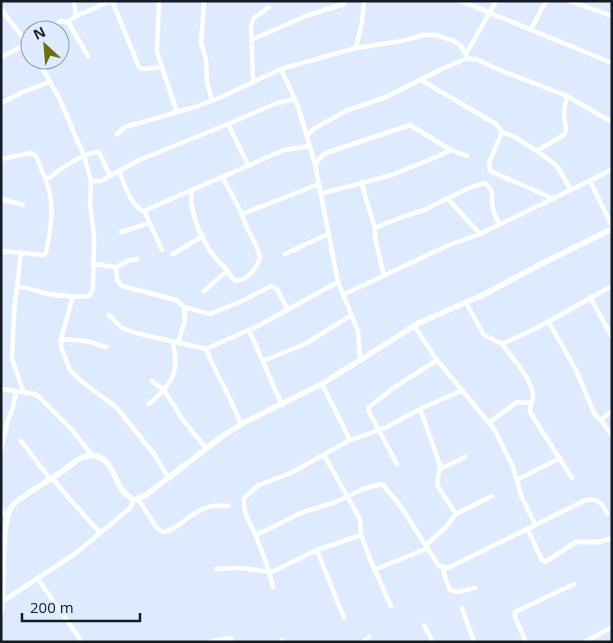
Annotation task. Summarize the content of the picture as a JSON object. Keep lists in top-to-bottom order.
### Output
{
  "scale_bar": "200 m",
  "north": "top left"
}
